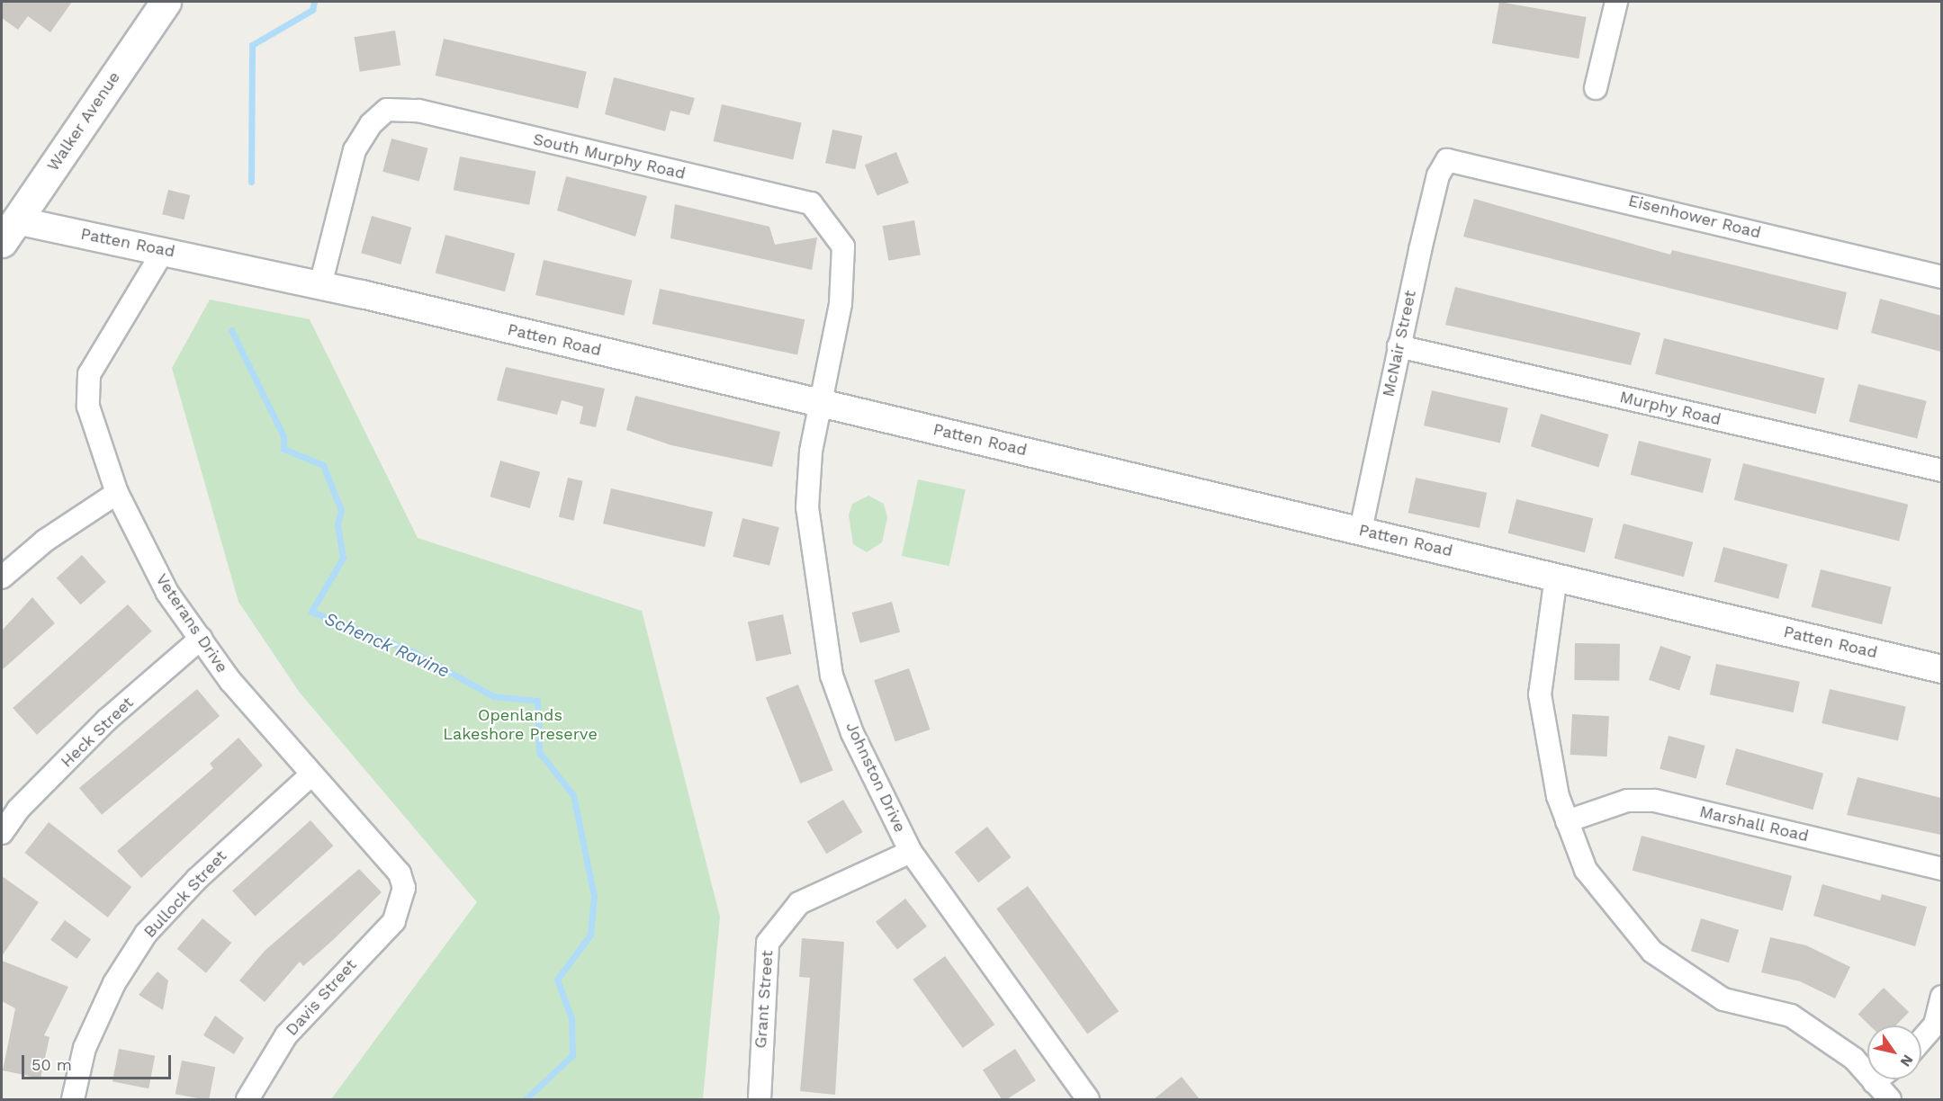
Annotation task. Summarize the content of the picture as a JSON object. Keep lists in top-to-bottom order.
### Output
{
  "streets": {
    "main road": ["Walker Avenue"],
    "street": [
      "South Murphy Road",
      "Eisenhower Road",
      "Patten Road",
      "McNair Street",
      "Murphy Road",
      "Veterans Drive",
      "Heck Street",
      "Johnston Drive",
      "Marshall Road",
      "Bullock Street",
      "Davis Street",
      "Grant Street"
    ]
  },
  "crossings": [
    ["Walker Avenue", "Patten Road"],
    ["South Murphy Road", "Patten Road"],
    ["South Murphy Road", "Johnston Drive"],
    ["Eisenhower Road", "McNair Street"],
    ["Patten Road", "McNair Street"],
    ["Patten Road", "Veterans Drive"],
    ["Patten Road", "Johnston Drive"],
    ["McNair Street", "Murphy Road"],
    ["Veterans Drive", "Heck Street"],
    ["Veterans Drive", "Bullock Street"],
    ["Veterans Drive", "Davis Street"],
    ["Johnston Drive", "Grant Street"]
  ],
  "water": ["Schenck Ravine"],
  "parks": ["Openlands Lakeshore Preserve"],
  "scale_bar": "50 m",
  "north": "bottom right"
}
